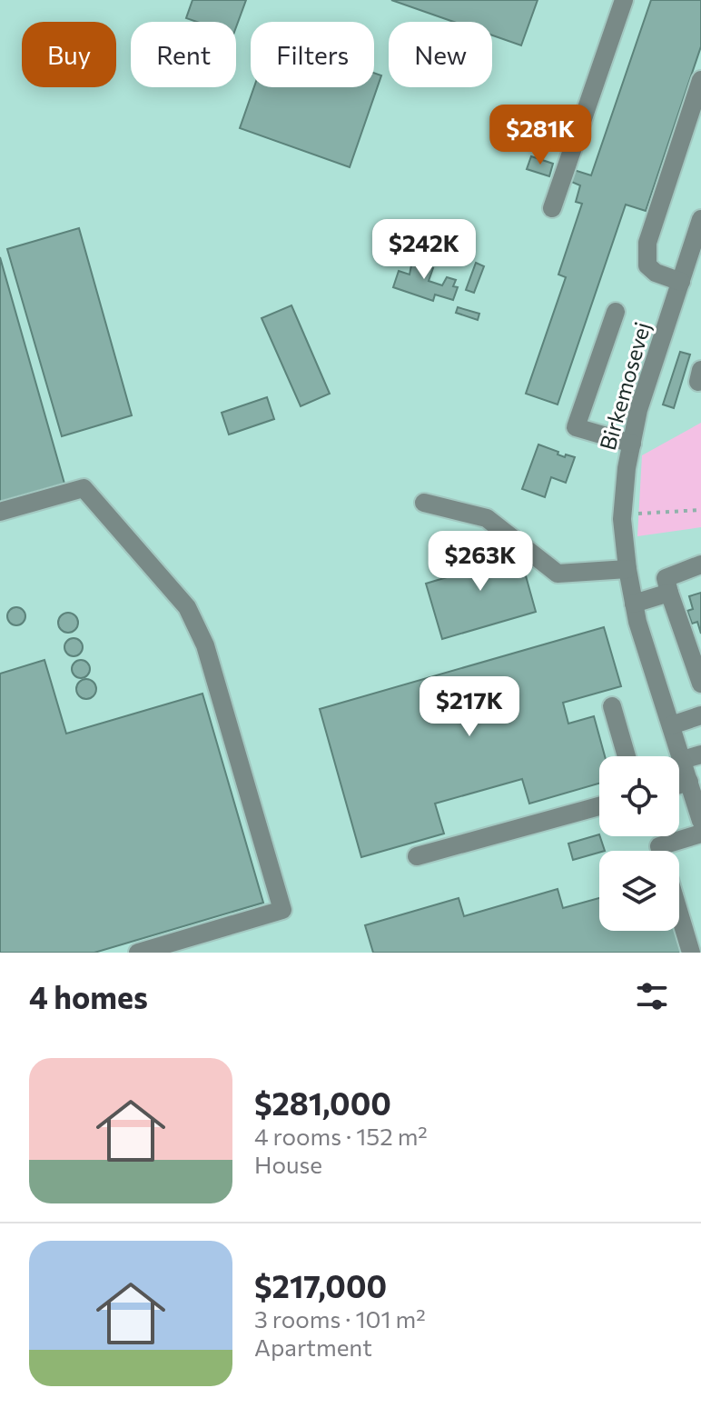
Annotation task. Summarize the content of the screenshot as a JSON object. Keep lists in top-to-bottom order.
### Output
{
  "streets": {
    "street": ["Birkemosevej"]
  },
  "page": {
    "chip": [
      "Buy",
      "Rent",
      "Filters",
      "New"
    ],
    "price": [
      "$281K",
      "$242K",
      "$263K",
      "$217K"
    ],
    "heading": "4 homes",
    "list": [
      {
        "name": "$281,000",
        "note": "4 rooms · 152 m² · House"
      },
      {
        "name": "$217,000",
        "note": "3 rooms · 101 m² · Apartment"
      }
    ]
  }
}
